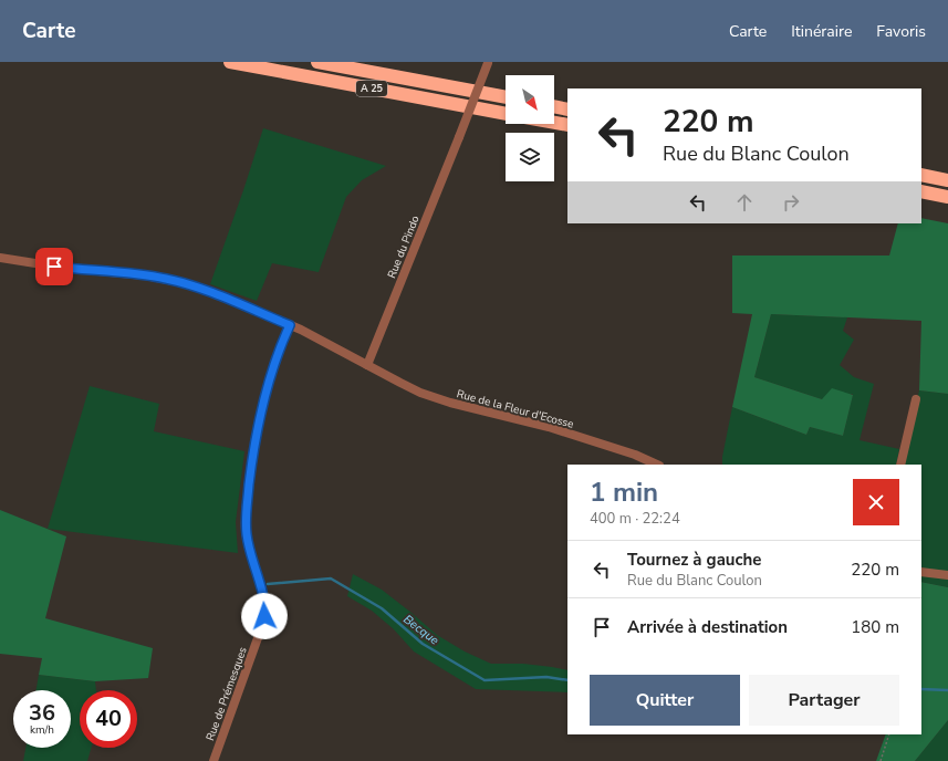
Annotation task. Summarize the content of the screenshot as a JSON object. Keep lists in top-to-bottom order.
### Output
{
  "streets": {
    "highway": ["A 25"],
    "street": ["Rue du Pindo", "Rue de la Fleur d'Ecosse", "Rue de Prémesques"]
  },
  "crossings": [
    ["Rue du Pindo", "Rue de la Fleur d'Ecosse"],
    ["Rue de la Fleur d'Ecosse", "Rue de Prémesques"]
  ],
  "water": ["Becque"],
  "north": "bottom right",
  "page": {
    "header": "Carte",
    "nav": ["Carte", "Itinéraire", "Favoris"],
    "turn": ["220 m", "Rue du Blanc Coulon"],
    "heading": ["1 min", "400 m · 22:24"],
    "list": [
      {
        "name": "Tournez à gauche",
        "note": "Rue du Blanc Coulon",
        "value": "220 m"
      },
      {
        "name": "Arrivée à destination",
        "value": "180 m"
      }
    ],
    "buttons": ["Quitter", "Partager"],
    "speed": "36 km/h",
    "limit": "40"
  }
}
